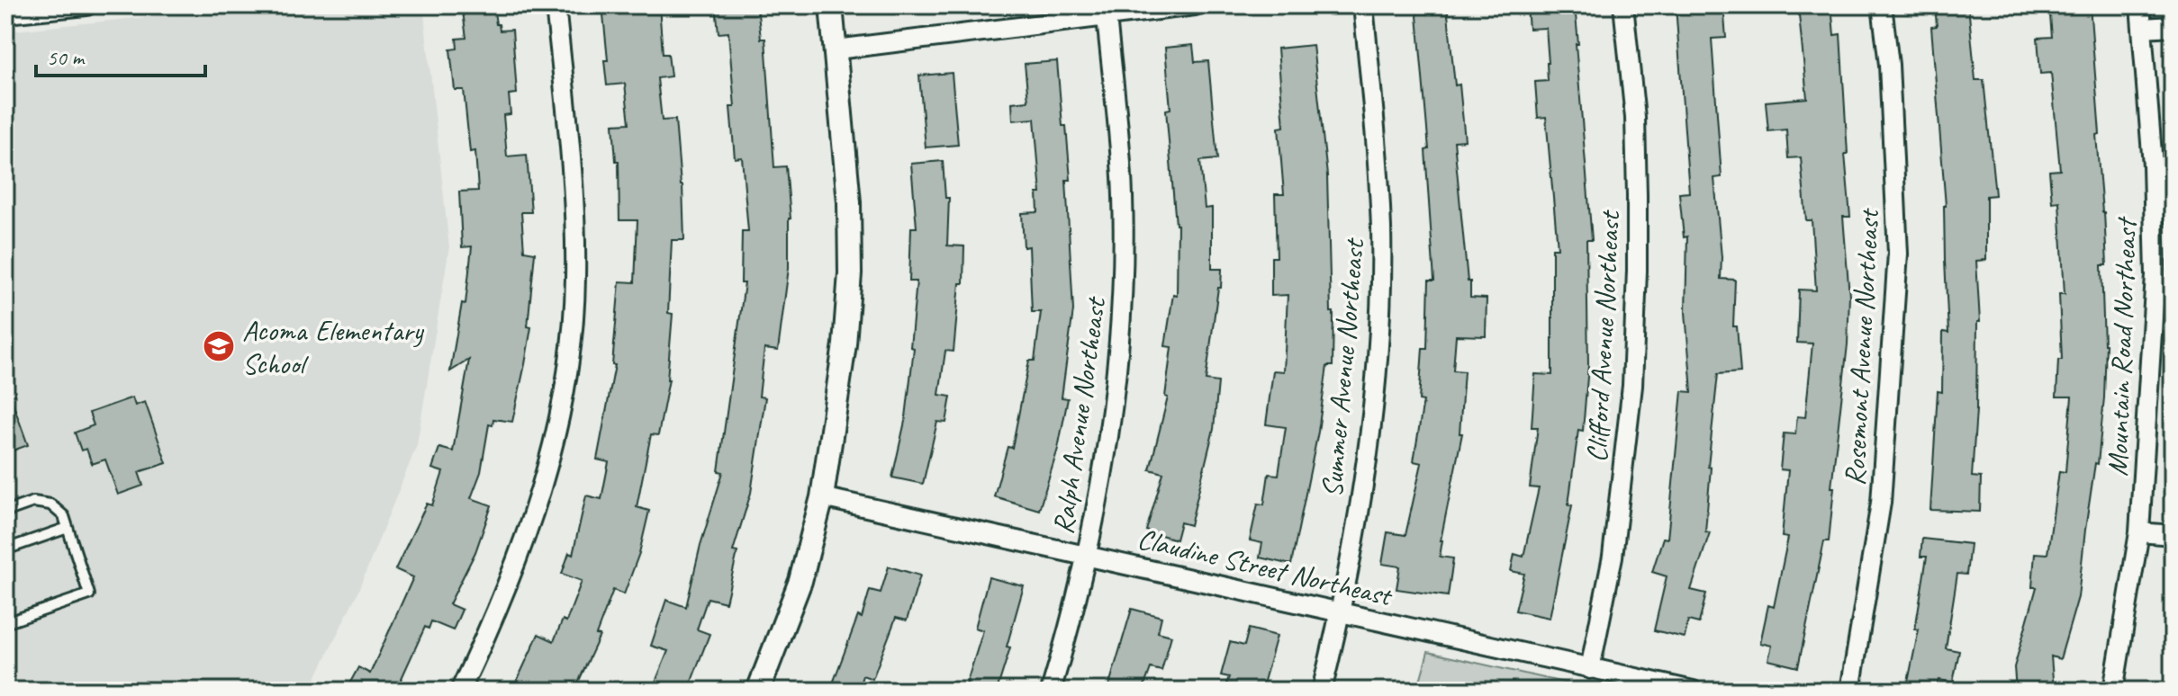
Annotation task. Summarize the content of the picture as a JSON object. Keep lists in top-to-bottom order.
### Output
{
  "streets": {
    "street": [
      "Clifford Avenue Northeast",
      "Rosemont Avenue Northeast",
      "Mountain Road Northeast",
      "Summer Avenue Northeast",
      "Ralph Avenue Northeast",
      "Claudine Street Northeast"
    ]
  },
  "crossings": [
    ["Clifford Avenue Northeast", "Claudine Street Northeast"],
    ["Summer Avenue Northeast", "Claudine Street Northeast"],
    ["Ralph Avenue Northeast", "Claudine Street Northeast"]
  ],
  "places": {
    "school or university": ["Acoma Elementary School"]
  },
  "scale_bar": "50 m"
}
